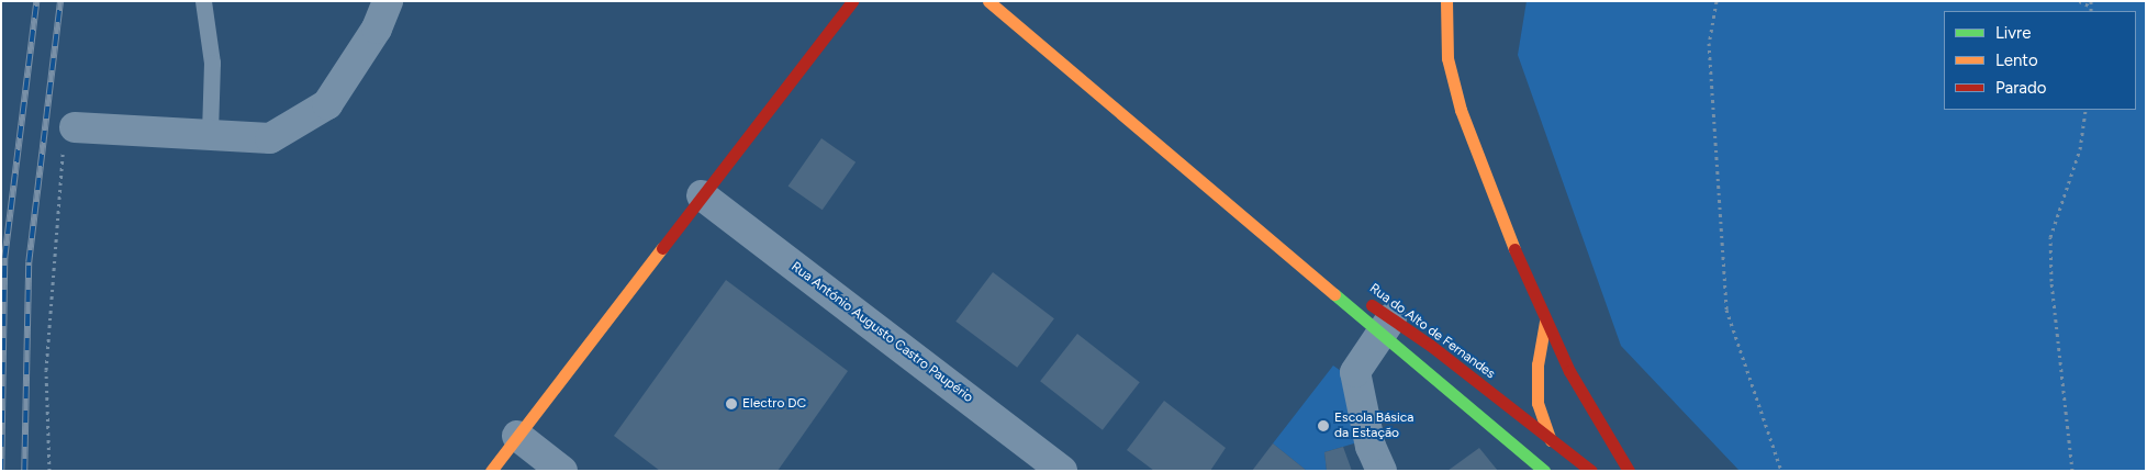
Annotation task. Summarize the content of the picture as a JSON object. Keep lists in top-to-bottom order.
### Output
{
  "streets": {
    "main road": ["Rua do Alto de Fernandes"],
    "street": ["Rua António Augusto Castro Paupério"]
  },
  "places": ["Electro DC", "Escola Básica da Estação"],
  "legend": ["Livre", "Lento", "Parado"]
}
